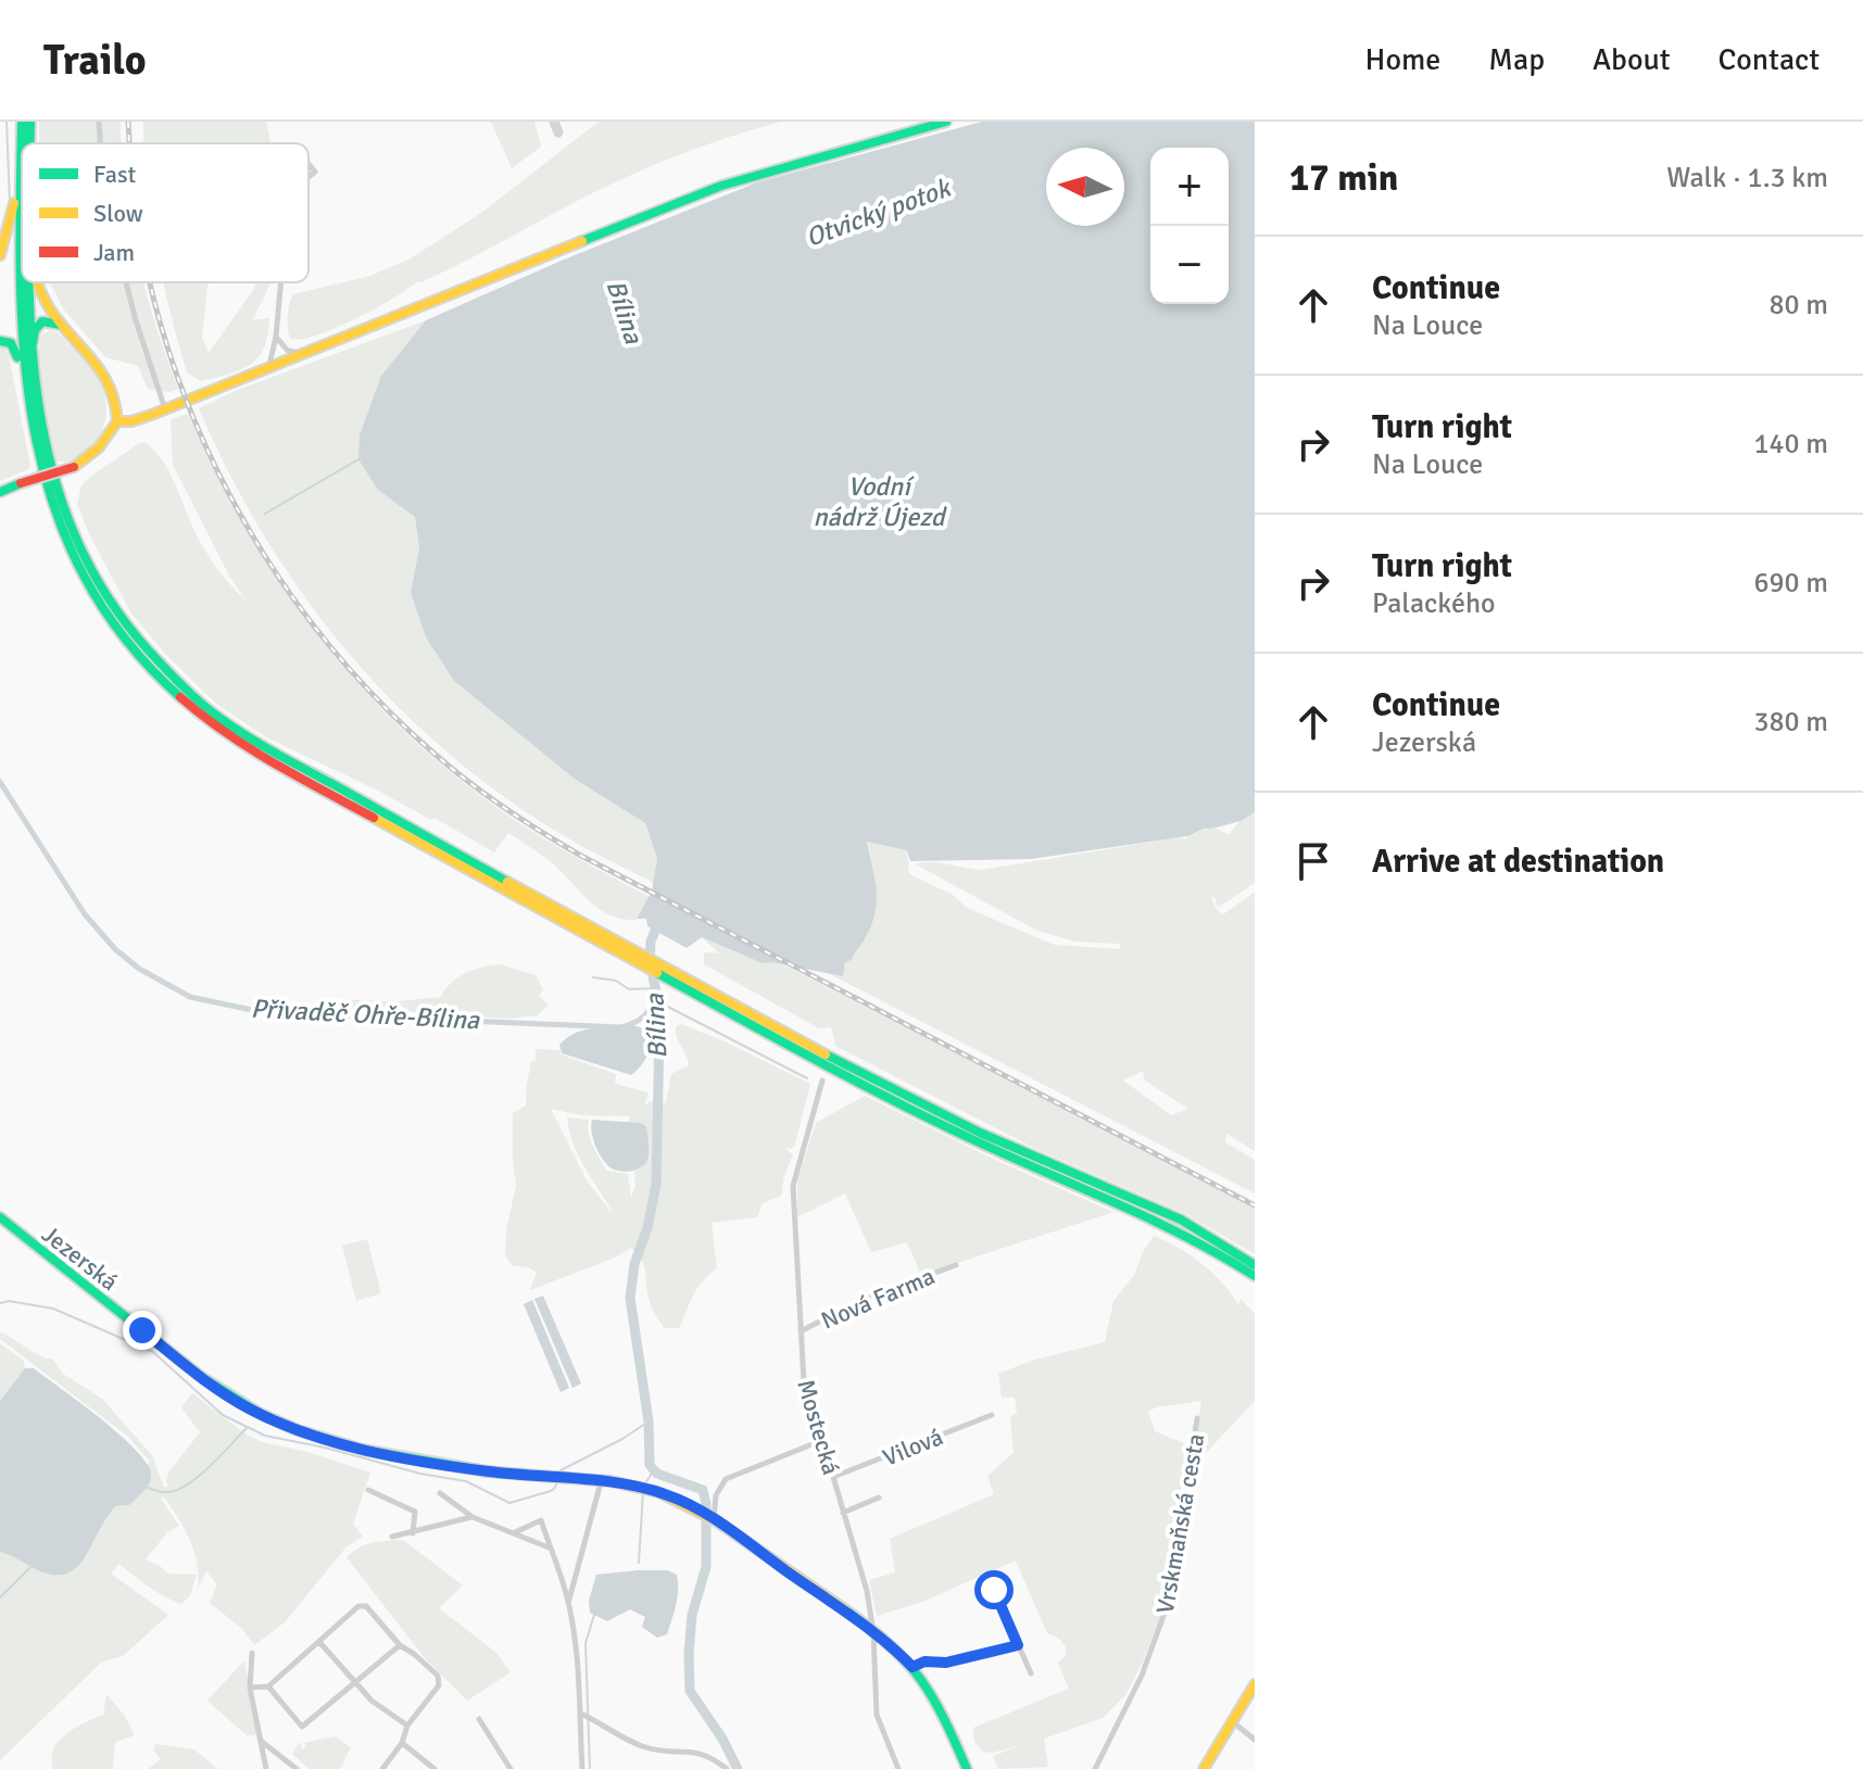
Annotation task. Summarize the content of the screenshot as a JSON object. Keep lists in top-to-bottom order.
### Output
{
  "streets": {
    "main road": ["Jezerská"],
    "street": [
      "Nová Farma",
      "Mostecká",
      "Vilová",
      "Vrskmaňská cesta"
    ]
  },
  "crossings": [
    ["Jezerská", "Mostecká"],
    ["Nová Farma", "Mostecká"],
    ["Mostecká", "Vilová"]
  ],
  "water": [
    "Otvický potok",
    "Bílina",
    "Vodní nádrž Újezd",
    "Přivaděč Ohře-Bílina"
  ],
  "legend": ["Fast", "Slow", "Jam"],
  "north": "left",
  "page": {
    "header": "Trailo",
    "nav": [
      "Home",
      "Map",
      "About",
      "Contact"
    ],
    "heading": ["17 min", "Walk · 1.3 km"],
    "map_buttons": ["+", "−"],
    "list": [
      ["Continue", "Na Louce", "80 m"],
      ["Turn right", "Na Louce", "140 m"],
      ["Turn right", "Palackého", "690 m"],
      ["Continue", "Jezerská", "380 m"],
      "Arrive at destination"
    ]
  }
}
